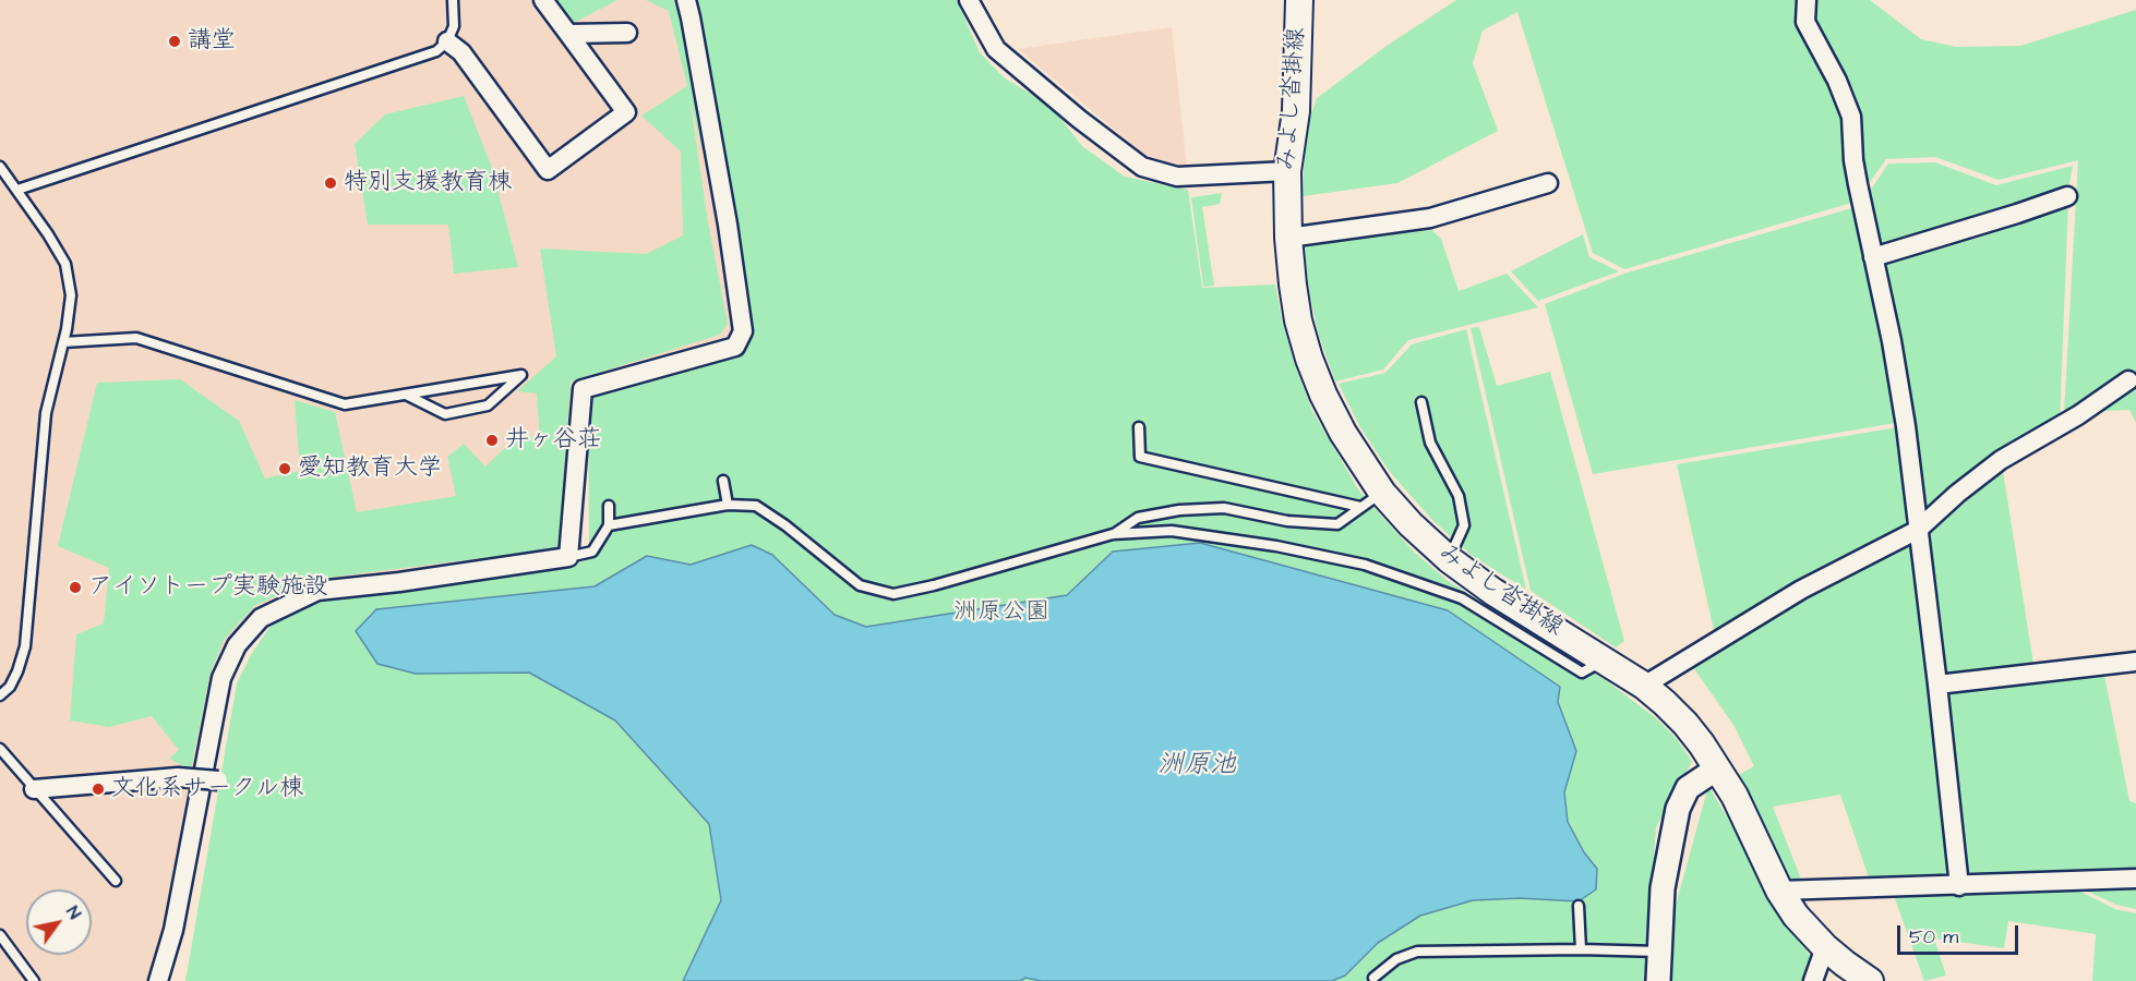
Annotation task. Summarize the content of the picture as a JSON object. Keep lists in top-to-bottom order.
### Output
{
  "streets": {
    "main road": ["みよし沓掛線"]
  },
  "water": ["洲原池"],
  "parks": ["洲原公園"],
  "places": [
    "講堂",
    "特別支援教育棟",
    "井ヶ谷荘",
    "愛知教育大学",
    "アイソトープ実験施設",
    "文化系サークル棟"
  ],
  "scale_bar": "50 m",
  "north": "top right"
}
